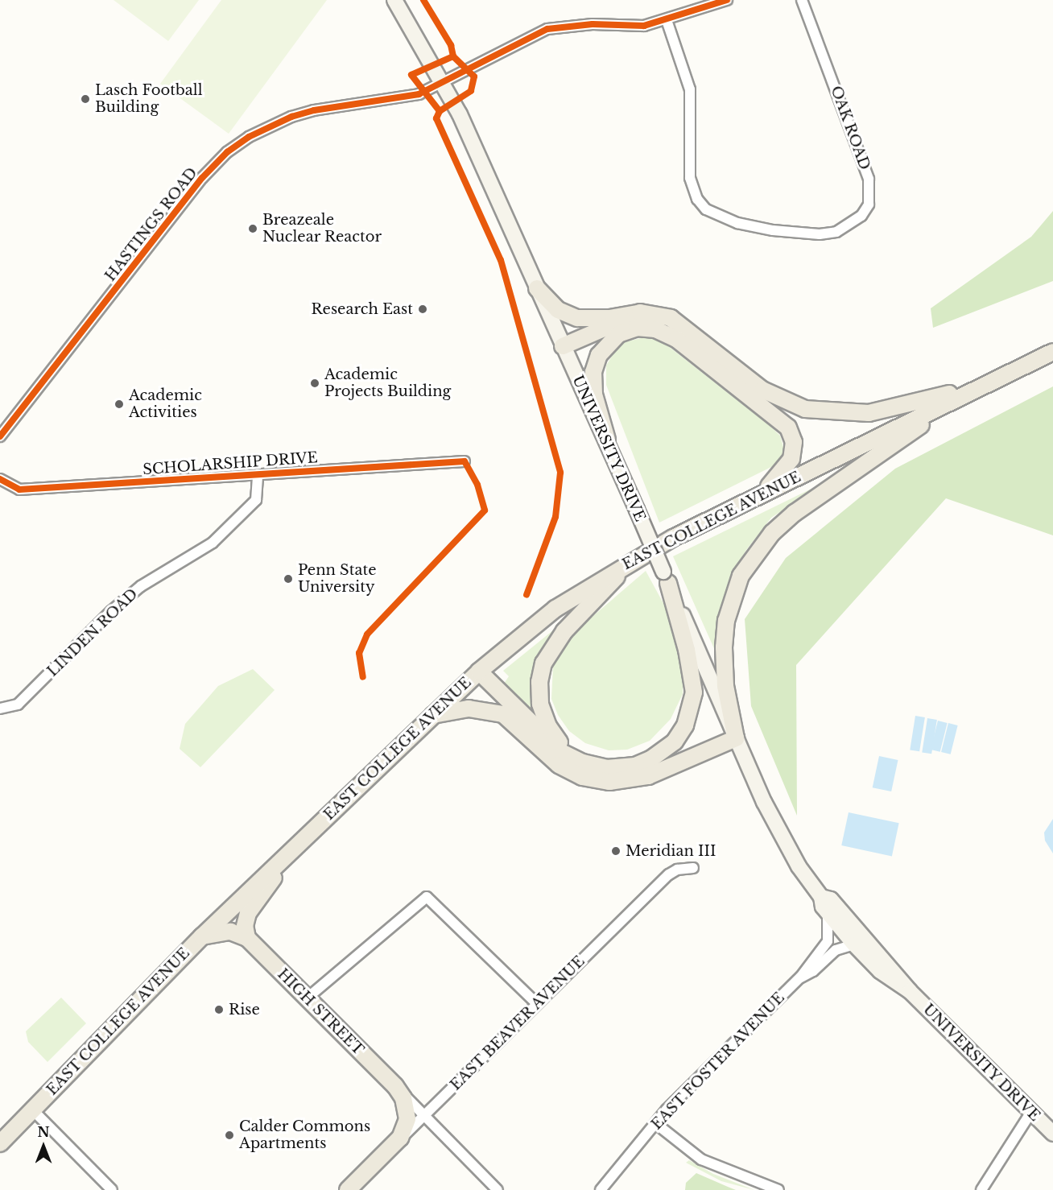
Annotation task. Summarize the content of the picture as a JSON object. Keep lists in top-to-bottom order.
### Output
{
  "streets": {
    "main road": [
      "UNIVERSITY DRIVE",
      "EAST COLLEGE AVENUE",
      "HIGH STREET",
      "EAST BEAVER AVENUE"
    ],
    "street": [
      "OAK ROAD",
      "HASTINGS ROAD",
      "SCHOLARSHIP DRIVE",
      "LINDEN ROAD",
      "EAST FOSTER AVENUE"
    ]
  },
  "crossings": [
    ["OAK ROAD", "HASTINGS ROAD"],
    ["HASTINGS ROAD", "UNIVERSITY DRIVE"],
    ["UNIVERSITY DRIVE", "EAST FOSTER AVENUE"],
    ["SCHOLARSHIP DRIVE", "LINDEN ROAD"],
    ["EAST COLLEGE AVENUE", "HIGH STREET"],
    ["HIGH STREET", "EAST BEAVER AVENUE"]
  ],
  "places": [
    "Lasch Football Building",
    "Breazeale Nuclear Reactor",
    "Research East",
    "Academic Projects Building",
    "Academic Activities",
    "Penn State University",
    "Meridian III",
    "Rise",
    "Calder Commons Apartments"
  ],
  "north": "top"
}
